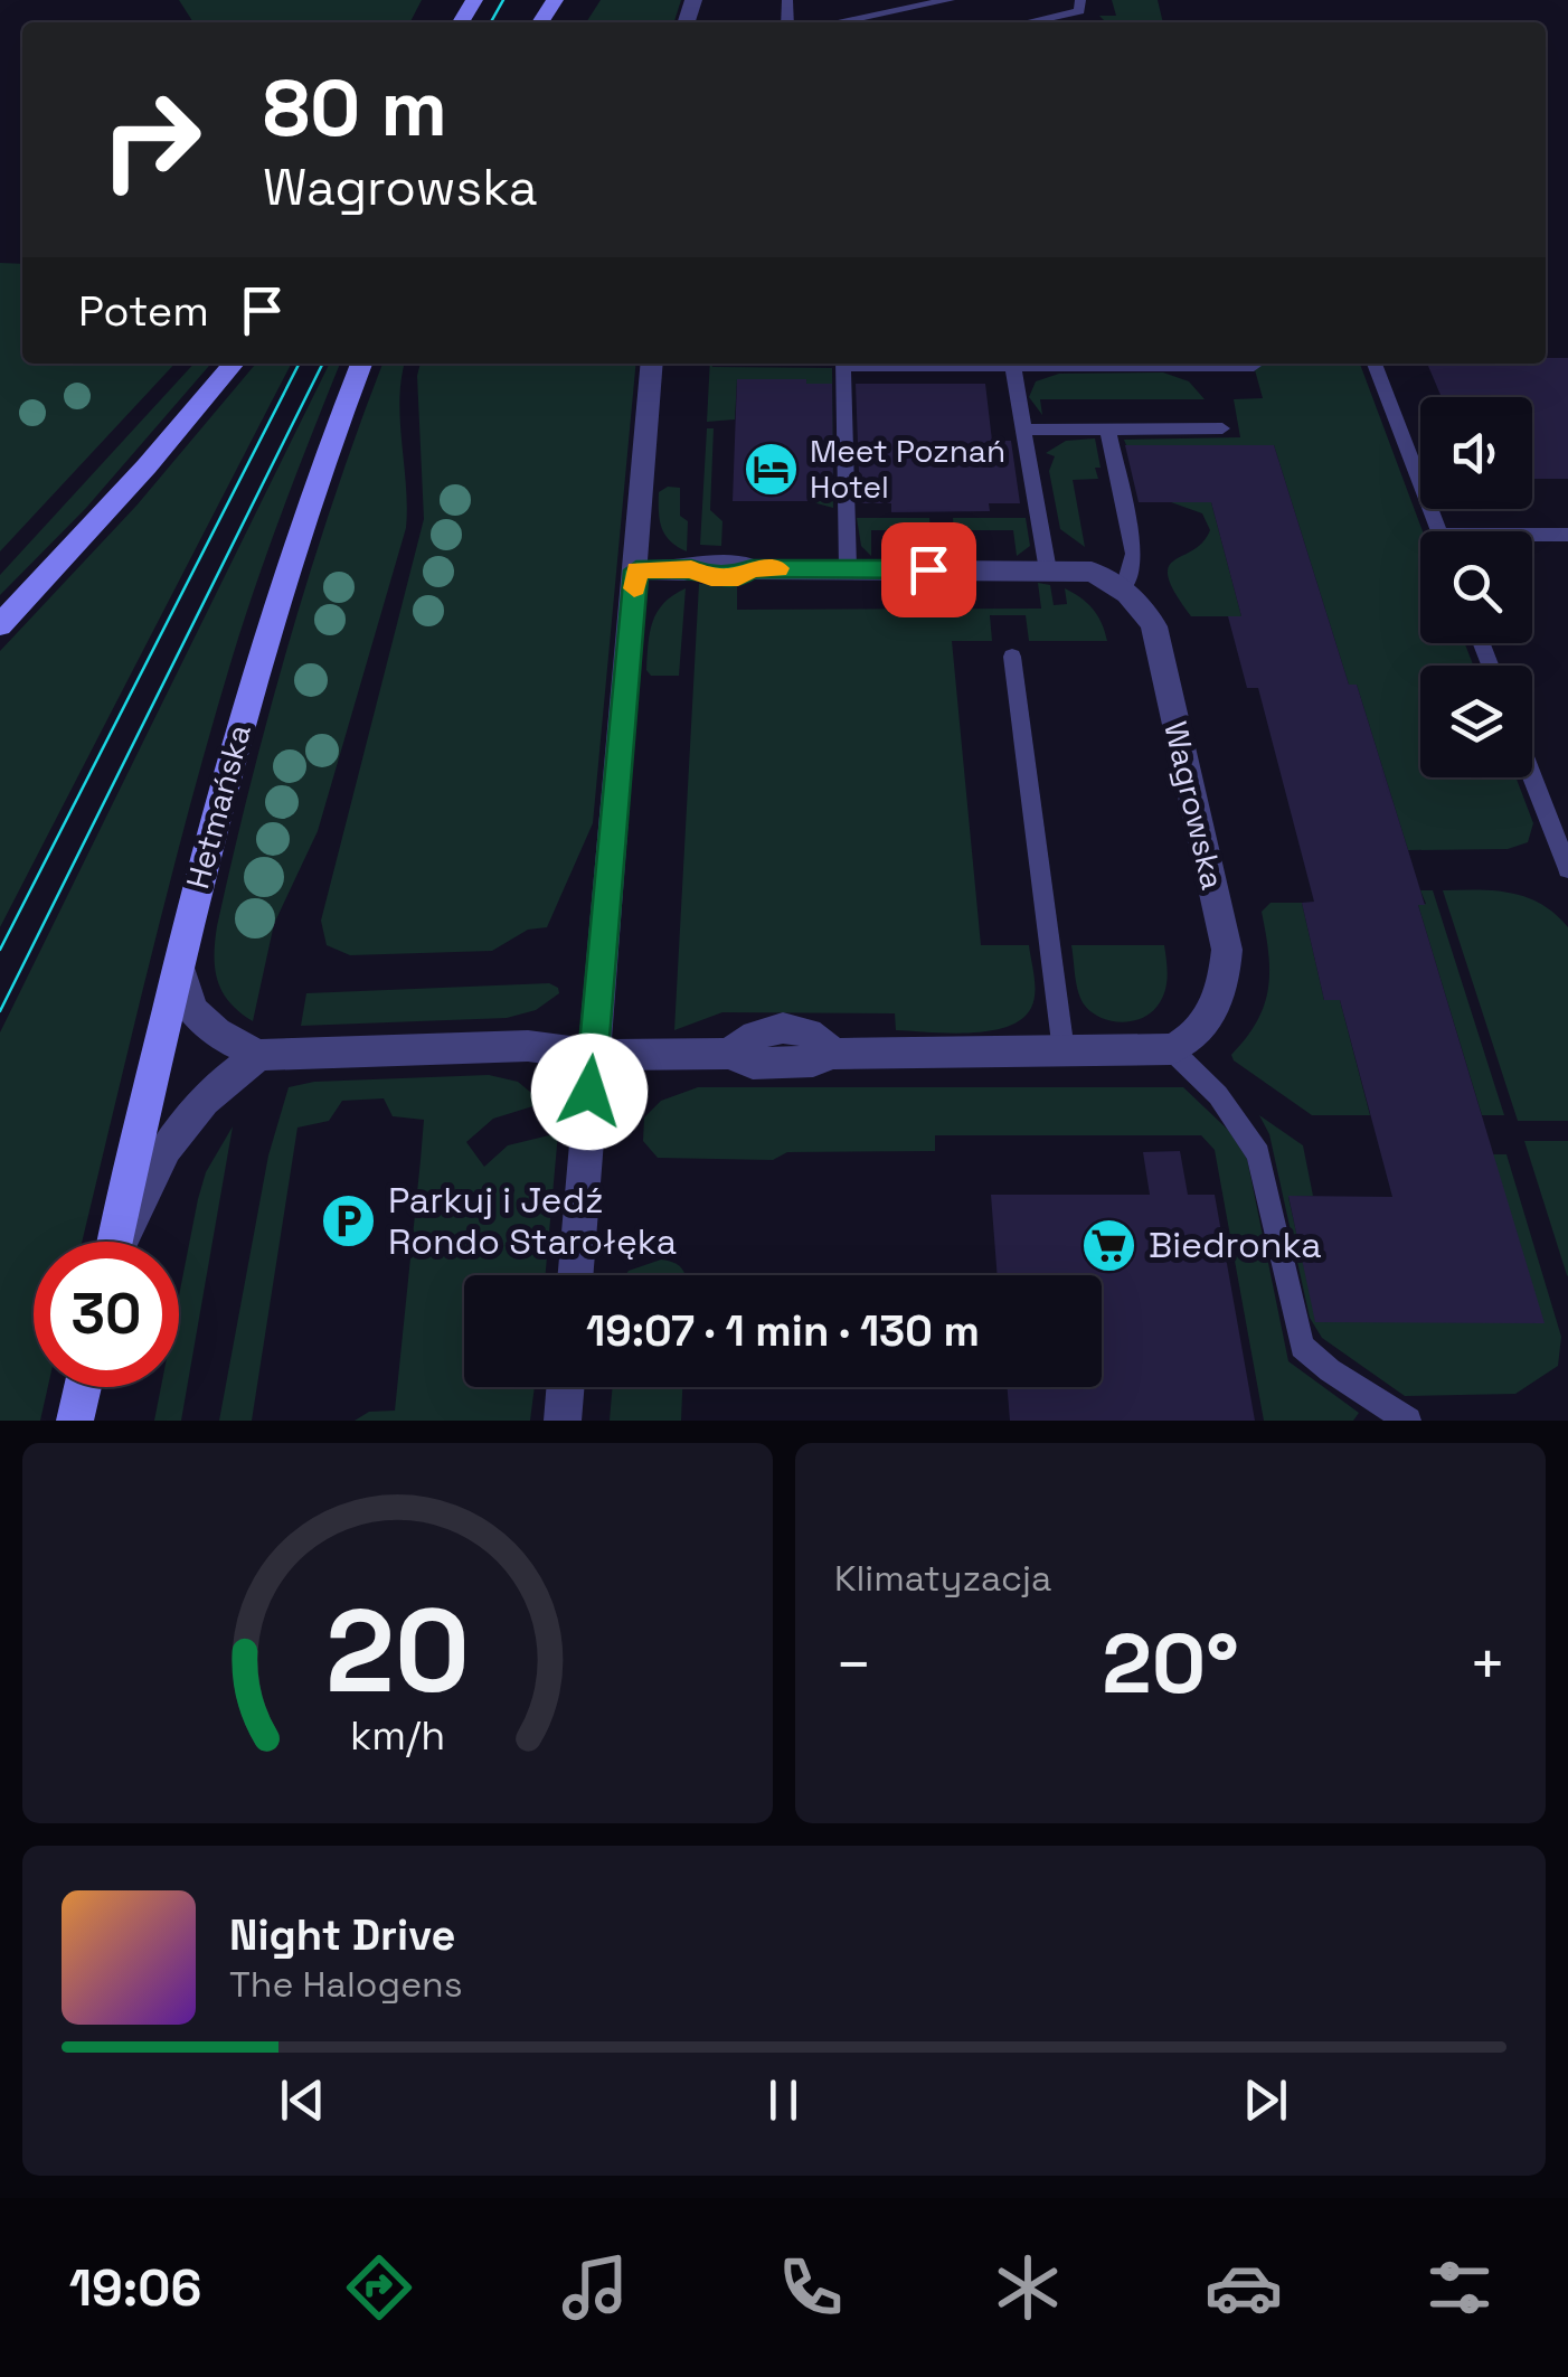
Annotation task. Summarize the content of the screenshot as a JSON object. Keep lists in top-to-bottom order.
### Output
{
  "streets": {
    "street": ["Wagrowska", "Hetmańska"]
  },
  "places": {
    "hotel": ["Meet Poznań Hotel"],
    "parking": ["Parkuj i Jedź Rondo Starołęka"],
    "supermarket": ["Biedronka"]
  },
  "page": {
    "turn": ["80 m", "Wagrowska"],
    "then": "Potem",
    "limit": "30",
    "trip": "19:07 · 1 min · 130 m",
    "tile": "Klimatyzacja",
    "heat": ["−", "20°", "+"],
    "song": ["Night Drive", "The Halogens"],
    "tabs": "19:06",
    "gauge": ["20", "km/h"]
  }
}
